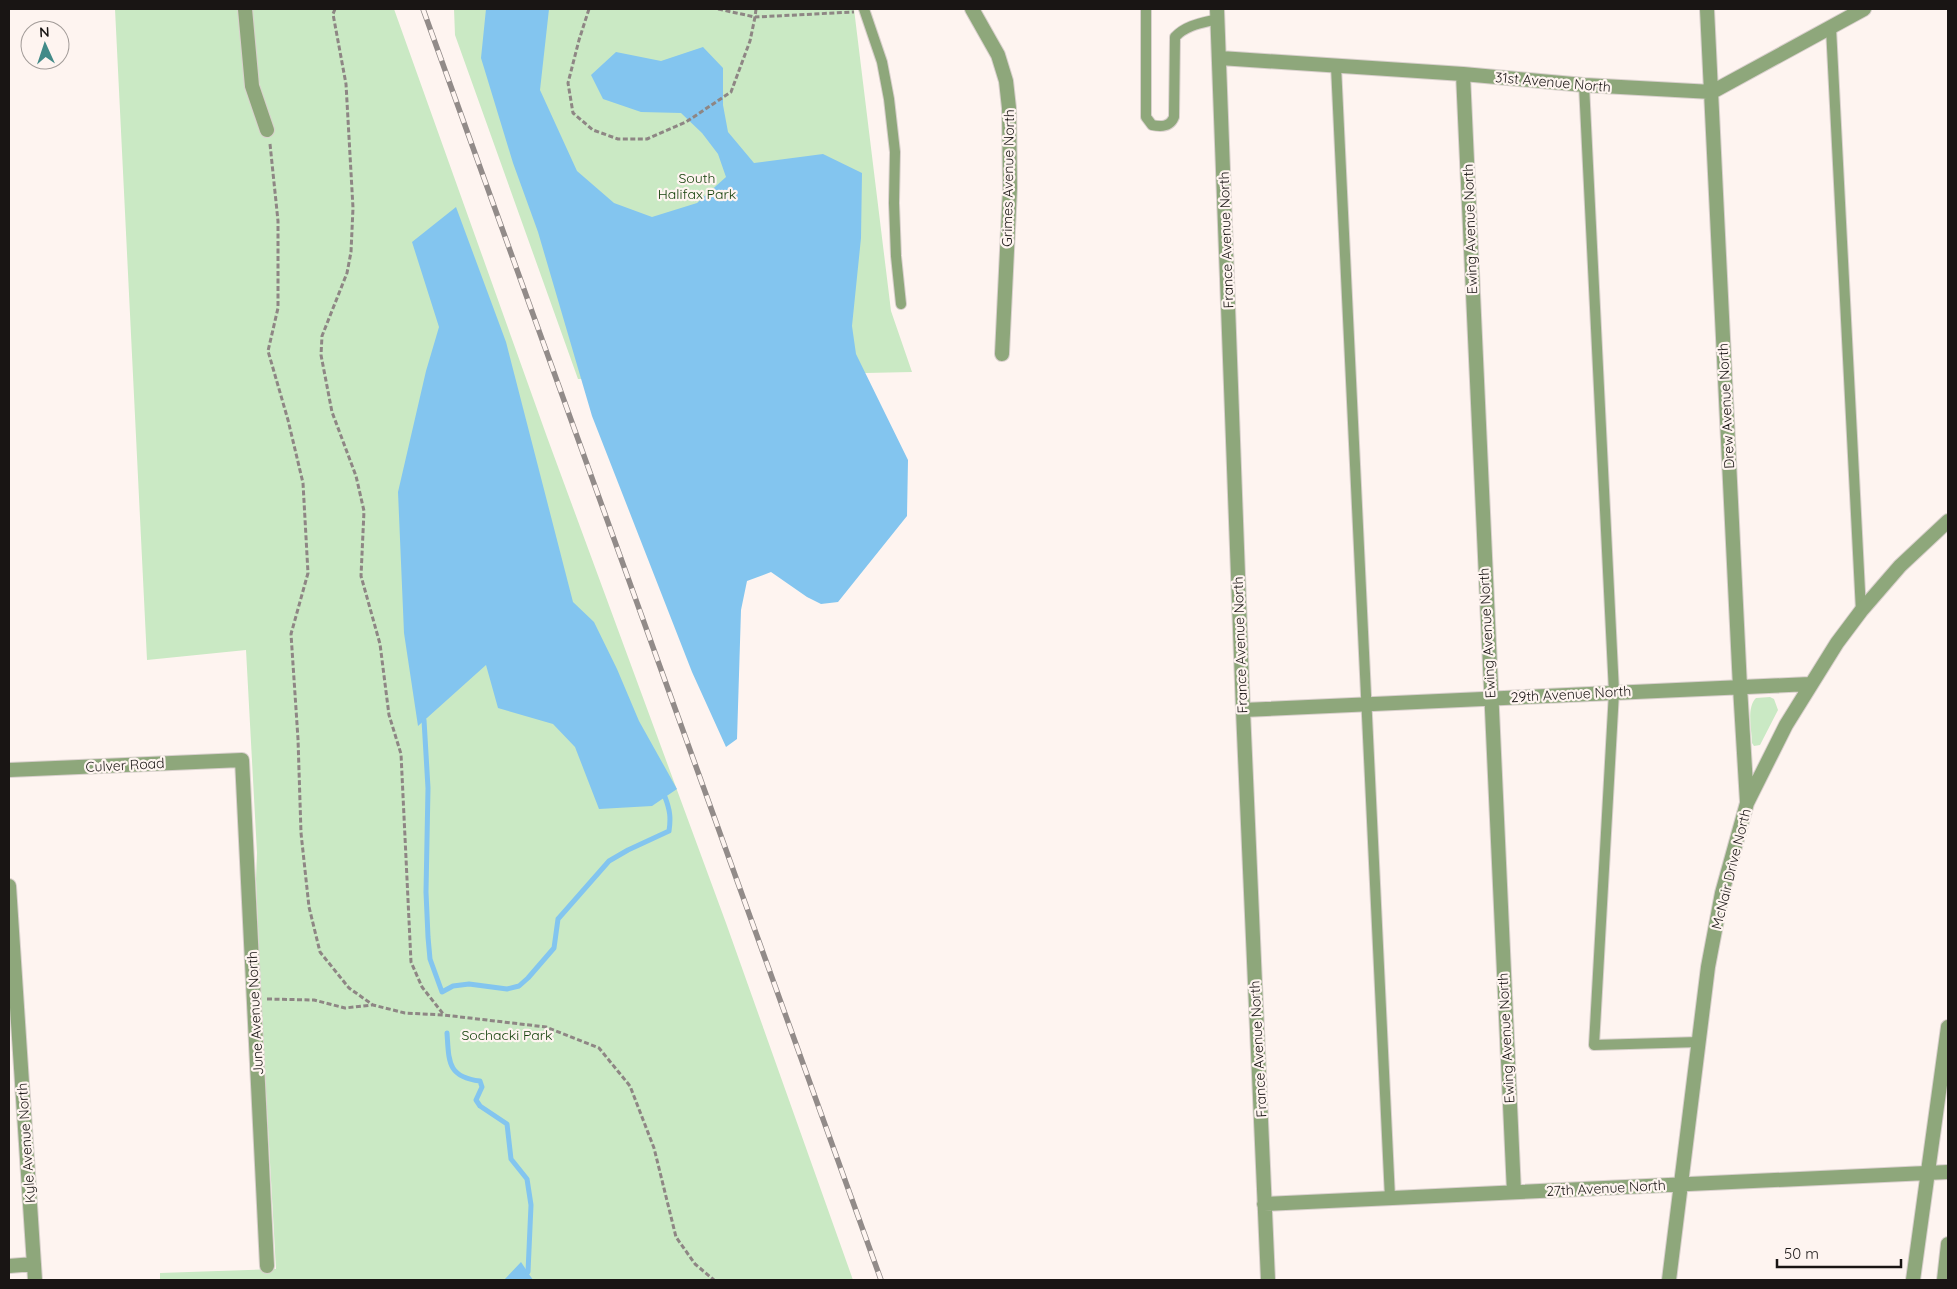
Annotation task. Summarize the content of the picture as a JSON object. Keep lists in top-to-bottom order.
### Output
{
  "streets": {
    "street": [
      "31st Avenue North",
      "Grimes Avenue North",
      "Ewing Avenue North",
      "France Avenue North",
      "Drew Avenue North",
      "29th Avenue North",
      "Culver Road",
      "McNair Drive North",
      "June Avenue North",
      "Kyle Avenue North",
      "27th Avenue North"
    ]
  },
  "crossings": [
    ["31st Avenue North", "Ewing Avenue North"],
    ["31st Avenue North", "France Avenue North"],
    ["31st Avenue North", "Drew Avenue North"],
    ["Ewing Avenue North", "29th Avenue North"],
    ["Ewing Avenue North", "27th Avenue North"],
    ["France Avenue North", "29th Avenue North"],
    ["France Avenue North", "27th Avenue North"],
    ["Drew Avenue North", "29th Avenue North"],
    ["Drew Avenue North", "McNair Drive North"],
    ["29th Avenue North", "McNair Drive North"],
    ["Culver Road", "June Avenue North"],
    ["McNair Drive North", "27th Avenue North"]
  ],
  "parks": ["South Halifax Park", "Sochacki Park"],
  "scale_bar": "50 m",
  "north": "top"
}
